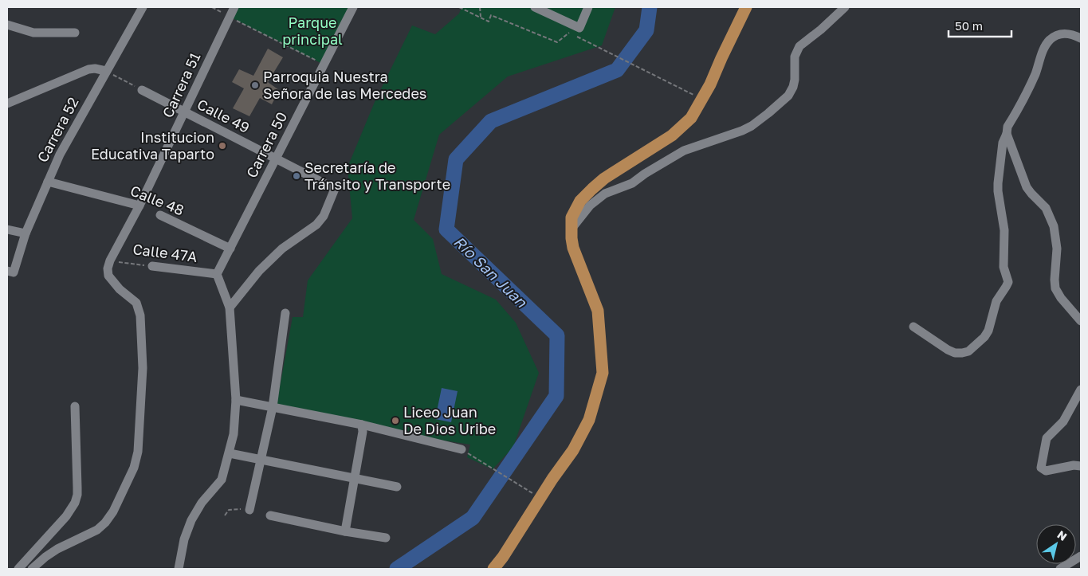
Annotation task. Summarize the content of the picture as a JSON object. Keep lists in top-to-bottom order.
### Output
{
  "streets": {
    "street": [
      "Carrera 51",
      "Calle 49",
      "Carrera 52",
      "Carrera 50",
      "Calle 48",
      "Calle 47A"
    ]
  },
  "crossings": [
    ["Carrera 51", "Calle 49"],
    ["Carrera 51", "Calle 48"],
    ["Carrera 51", "Calle 47A"],
    ["Calle 49", "Carrera 50"],
    ["Carrera 52", "Calle 48"],
    ["Carrera 50", "Calle 48"],
    ["Carrera 50", "Calle 47A"]
  ],
  "water": ["Río San Juan"],
  "parks": ["Parque principal"],
  "places": [
    "Parroquia Nuestra Señora de las Mercedes",
    "Institucion Educativa Taparto",
    "Secretaría de Tránsito y Transporte",
    "Liceo Juan De Dios Uribe"
  ],
  "scale_bar": "50 m",
  "north": "top right"
}
